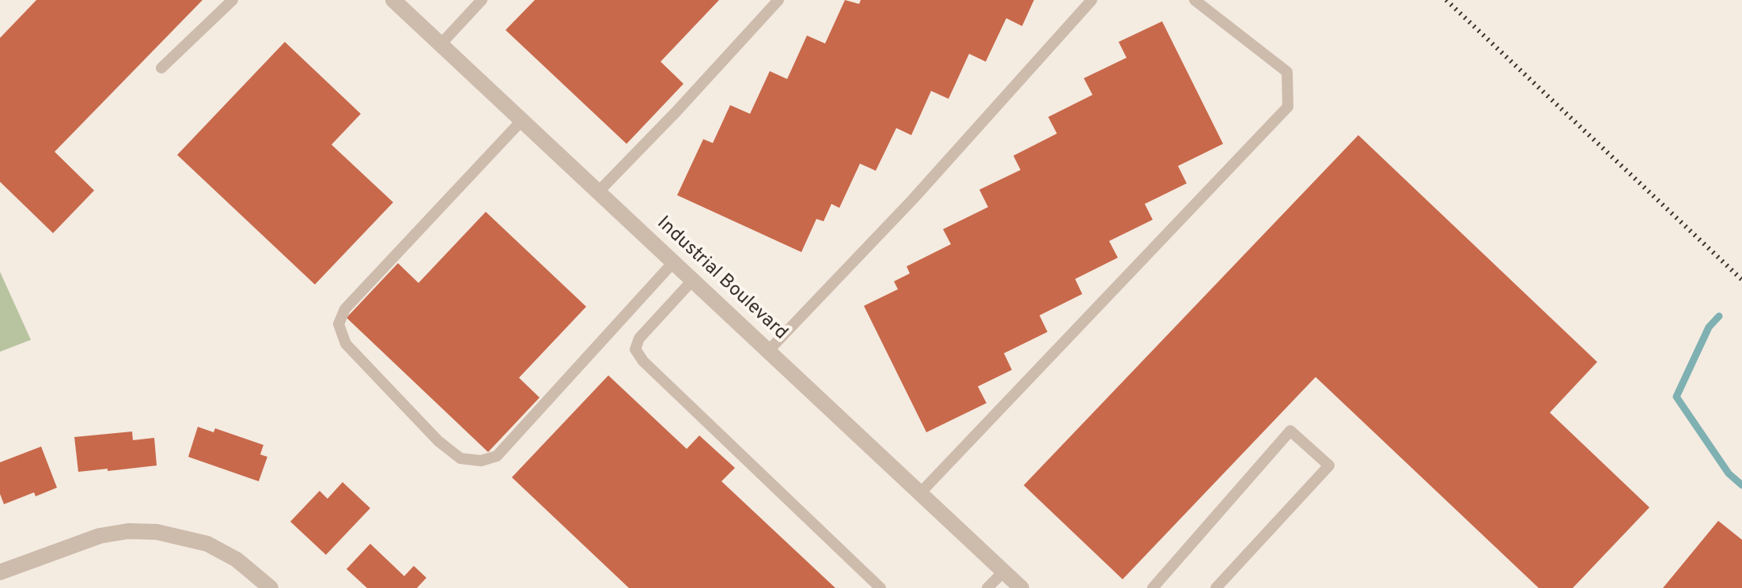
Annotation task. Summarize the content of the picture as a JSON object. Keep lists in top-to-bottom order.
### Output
{
  "streets": {
    "street": ["Industrial Boulevard"]
  }
}
